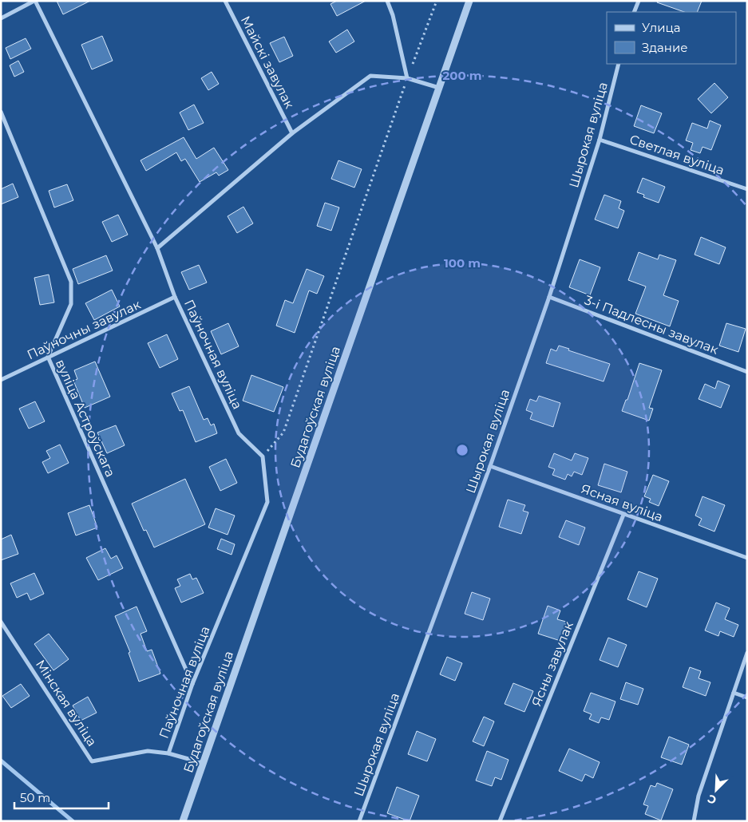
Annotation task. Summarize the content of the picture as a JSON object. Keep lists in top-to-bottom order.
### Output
{
  "streets": {
    "street": [
      "Майскі завулак",
      "Шырокая вуліца",
      "Светлая вуліца",
      "3-і Падлесны завулак",
      "Паўночны завулак",
      "Паўночная вуліца",
      "Будагоўская вуліца",
      "вуліца Астроўскага",
      "Ясная вуліца",
      "Ясны завулак",
      "Мінская вуліца"
    ]
  },
  "crossings": [
    ["Шырокая вуліца", "Светлая вуліца"],
    ["Шырокая вуліца", "3-і Падлесны завулак"],
    ["Шырокая вуліца", "Ясная вуліца"],
    ["Паўночны завулак", "Паўночная вуліца"],
    ["Паўночны завулак", "вуліца Астроўскага"],
    ["Паўночная вуліца", "вуліца Астроўскага"],
    ["Паўночная вуліца", "Мінская вуліца"],
    ["Будагоўская вуліца", "Мінская вуліца"],
    ["Ясная вуліца", "Ясны завулак"]
  ],
  "legend": ["Улица", "Здание"],
  "scale_bar": "50 m",
  "north": "bottom left",
  "rings": ["200 m", "100 m"]
}
